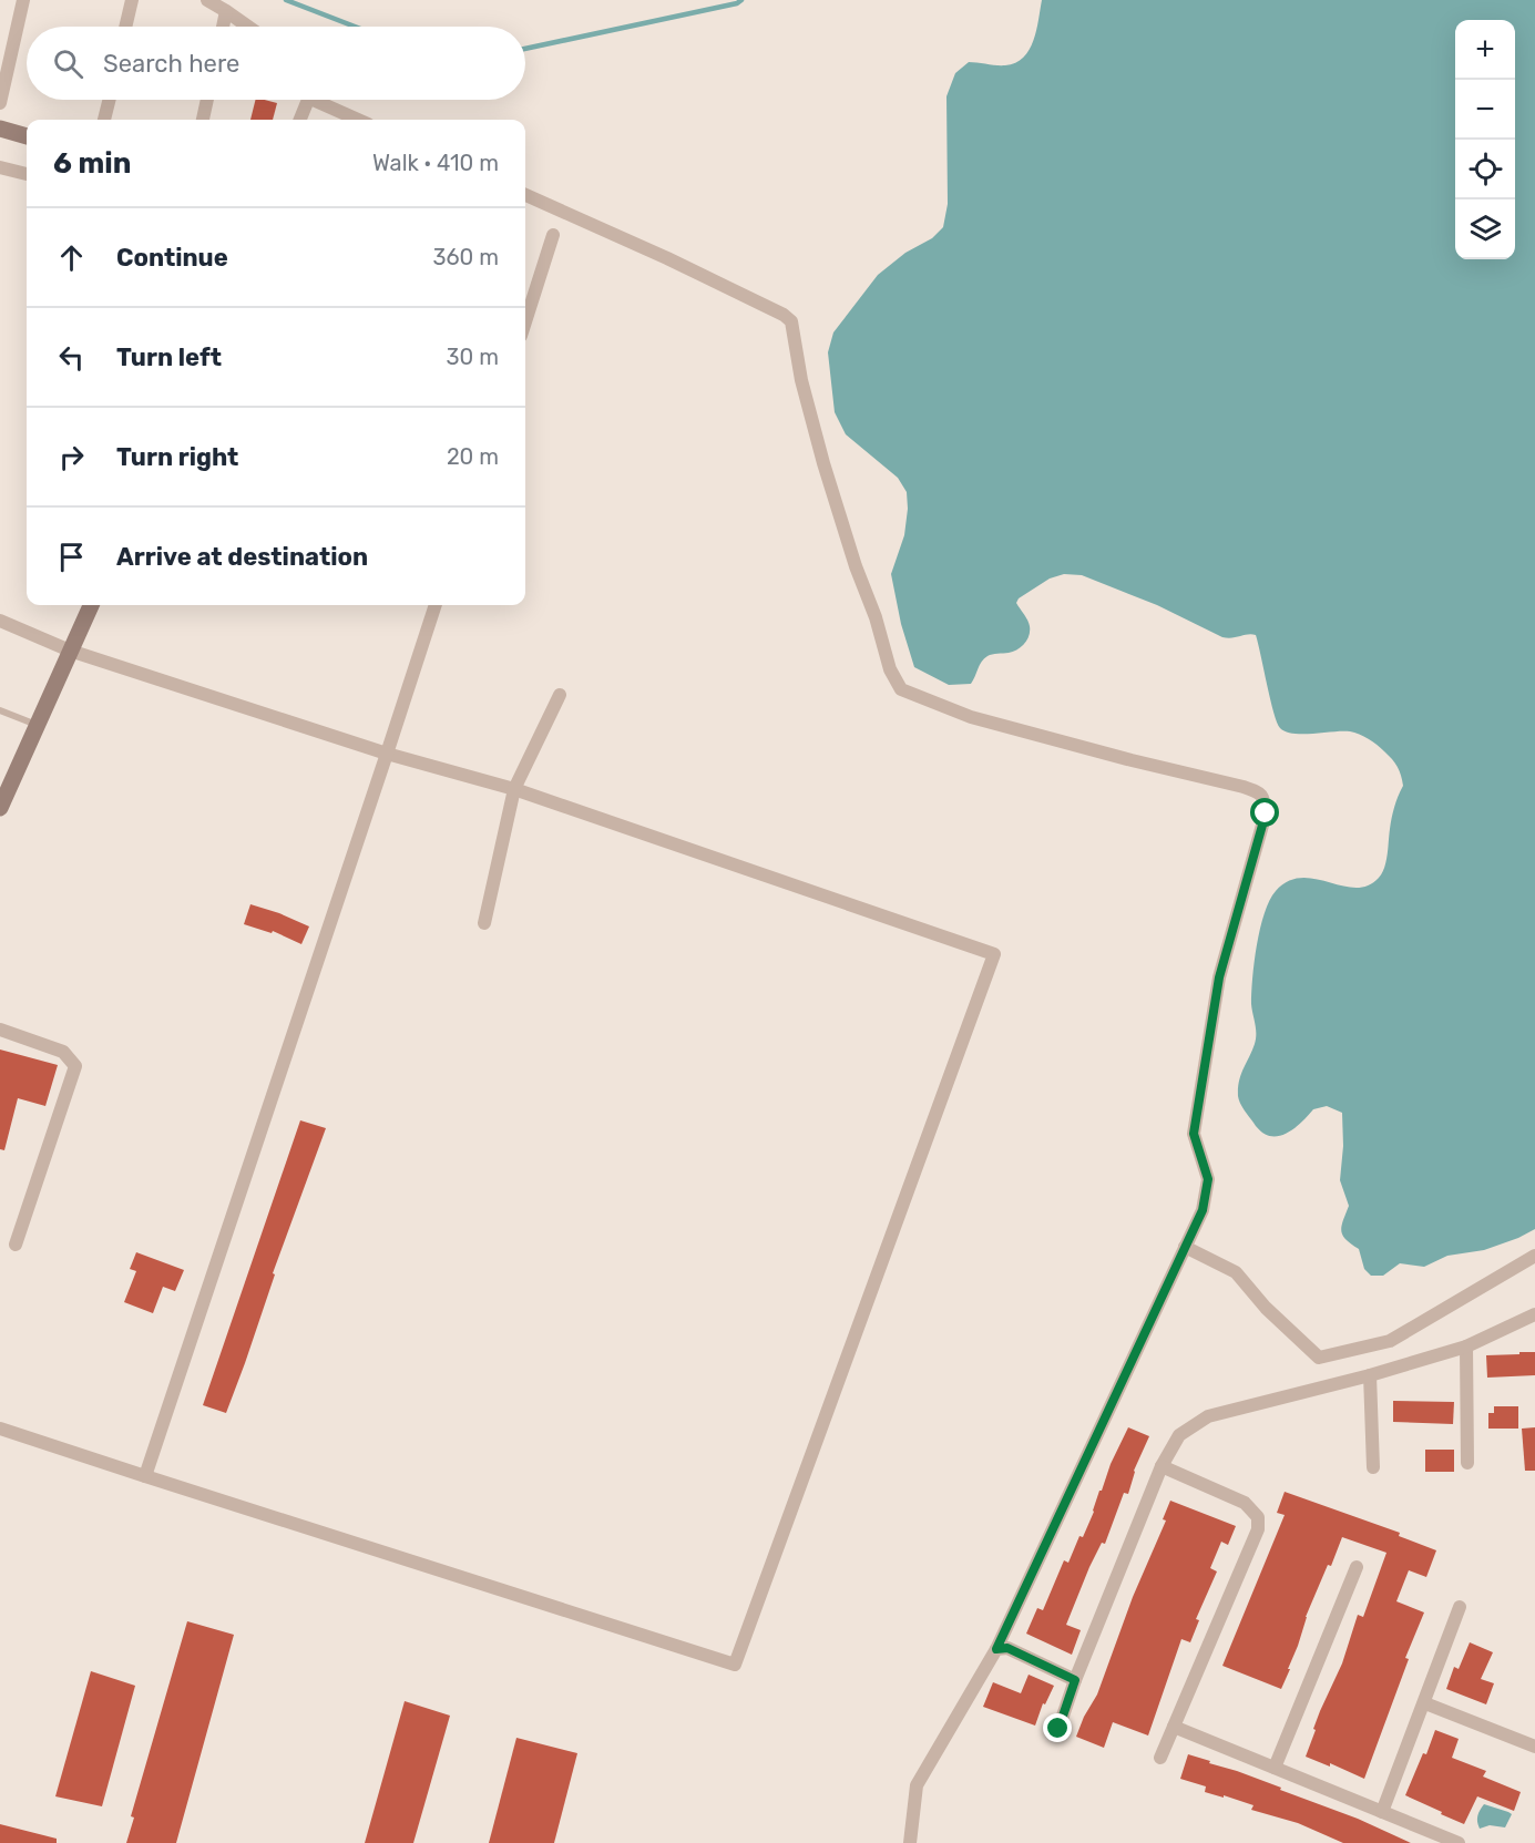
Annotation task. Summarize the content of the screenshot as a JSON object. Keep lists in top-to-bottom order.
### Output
{
  "page": {
    "map_buttons": ["+", "−"],
    "search": "Search here",
    "heading": ["6 min", "Walk · 410 m"],
    "list": [
      ["Continue", "360 m"],
      ["Turn left", "30 m"],
      ["Turn right", "20 m"],
      "Arrive at destination"
    ]
  }
}
